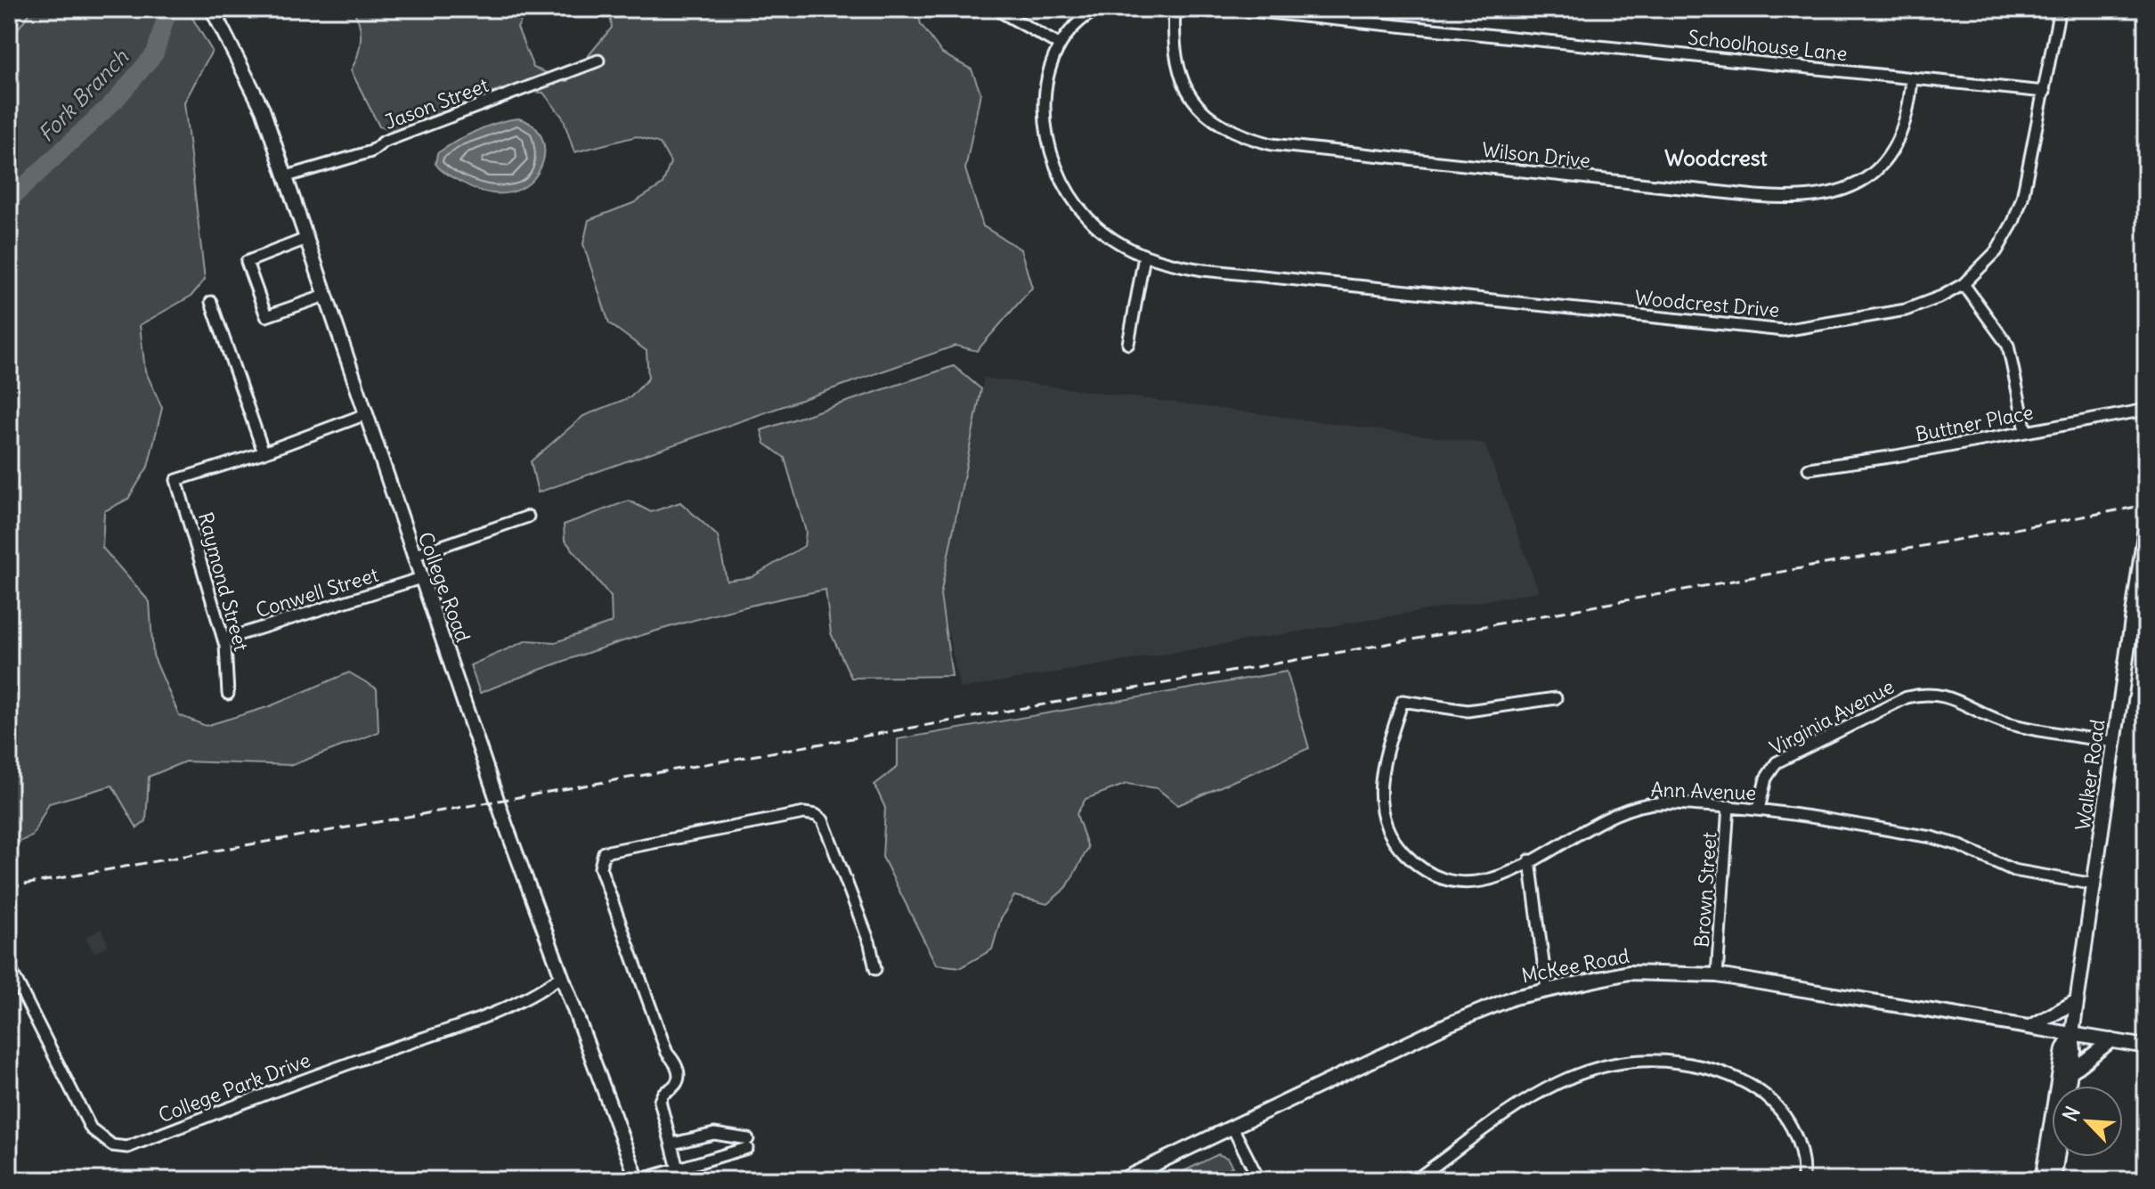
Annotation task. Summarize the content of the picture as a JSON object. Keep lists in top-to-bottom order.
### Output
{
  "streets": {
    "street": [
      "Schoolhouse Lane",
      "Jason Street",
      "Wilson Drive",
      "Woodcrest Drive",
      "Buttner Place",
      "Raymond Street",
      "College Road",
      "Conwell Street",
      "Virginia Avenue",
      "Walker Road",
      "Ann Avenue",
      "Brown Street",
      "McKee Road",
      "College Park Drive"
    ]
  },
  "crossings": [
    ["Schoolhouse Lane", "Wilson Drive"],
    ["Schoolhouse Lane", "Woodcrest Drive"],
    ["Jason Street", "College Road"],
    ["Raymond Street", "Conwell Street"],
    ["College Road", "Conwell Street"],
    ["College Road", "College Park Drive"],
    ["Virginia Avenue", "Walker Road"],
    ["Virginia Avenue", "Ann Avenue"],
    ["Walker Road", "Ann Avenue"],
    ["Walker Road", "McKee Road"],
    ["Ann Avenue", "Brown Street"],
    ["Brown Street", "McKee Road"]
  ],
  "districts": ["Woodcrest"],
  "water": ["Fork Branch"],
  "north": "top left"
}
